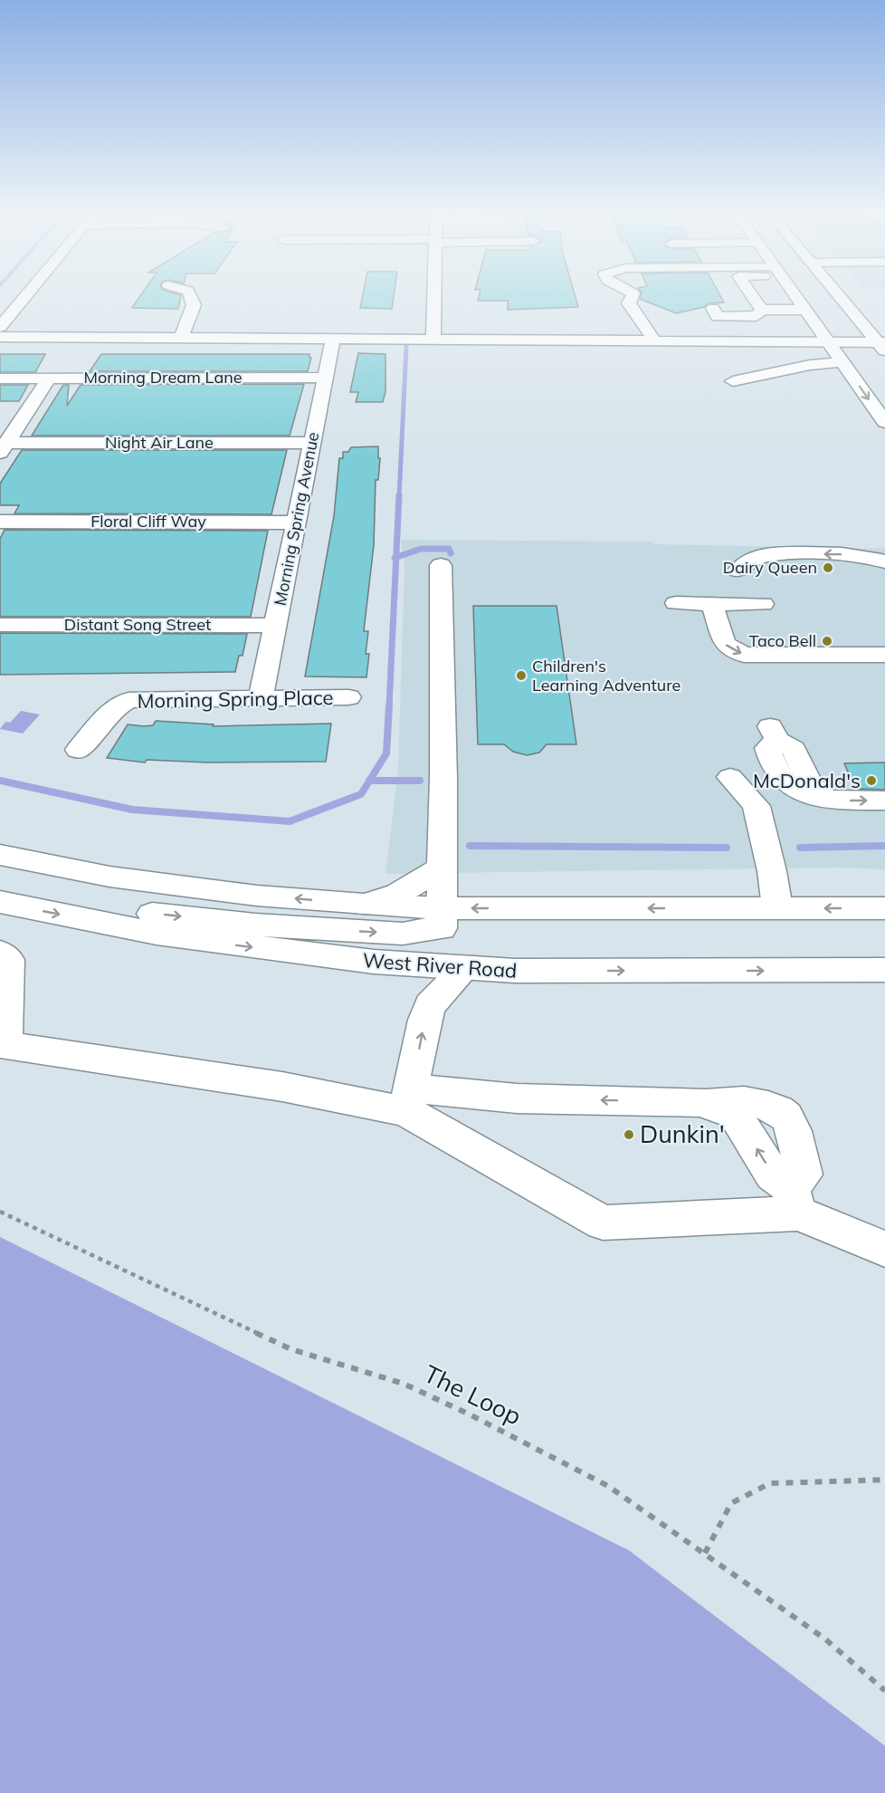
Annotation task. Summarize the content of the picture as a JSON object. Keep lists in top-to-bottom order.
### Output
{
  "streets": {
    "street": [
      "Morning Dream Lane",
      "Night Air Lane",
      "Morning Spring Avenue",
      "Floral Cliff Way",
      "Distant Song Street",
      "Morning Spring Place",
      "West River Road"
    ],
    "path": ["The Loop"]
  },
  "crossings": [
    ["Morning Dream Lane", "Morning Spring Avenue"],
    ["Night Air Lane", "Morning Spring Avenue"],
    ["Morning Spring Avenue", "Floral Cliff Way"],
    ["Morning Spring Avenue", "Distant Song Street"],
    ["Morning Spring Avenue", "Morning Spring Place"]
  ],
  "places": [
    "Dairy Queen",
    "Taco Bell",
    "Children's Learning Adventure",
    "McDonald's",
    "Dunkin'"
  ]
}
